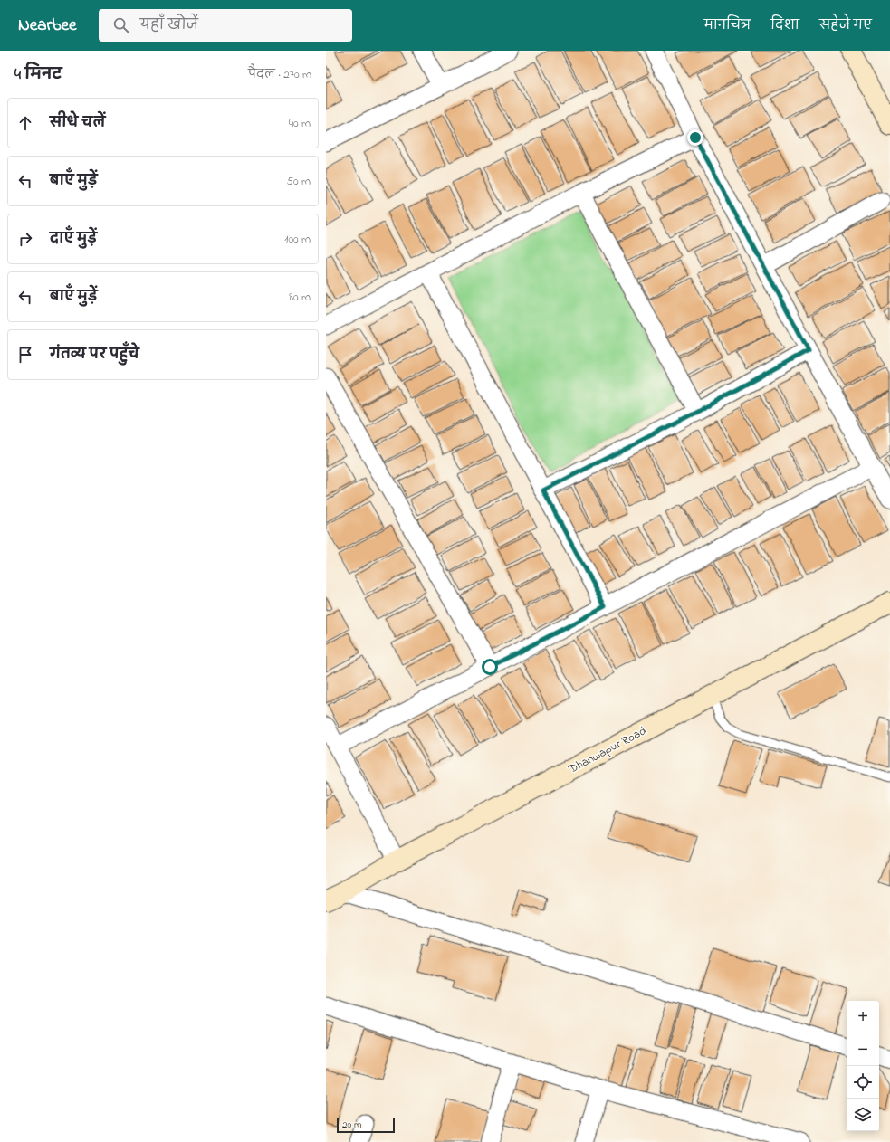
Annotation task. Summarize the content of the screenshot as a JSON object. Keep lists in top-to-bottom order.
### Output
{
  "streets": {
    "street": ["Dhanwapur Road"]
  },
  "scale_bar": "20 m",
  "page": {
    "header": "Nearbee",
    "search": "यहाँ खोजें",
    "nav": ["मानचित्र", "दिशा", "सहेजे गए"],
    "heading": ["4 मिनट", "पैदल · 270 m"],
    "list": [
      ["सीधे चलें", "40 m"],
      ["बाएँ मुड़ें", "50 m"],
      ["दाएँ मुड़ें", "100 m"],
      ["बाएँ मुड़ें", "80 m"],
      "गंतव्य पर पहुँचे"
    ],
    "map_buttons": ["+", "−"],
    "scale": "20 m"
  }
}
